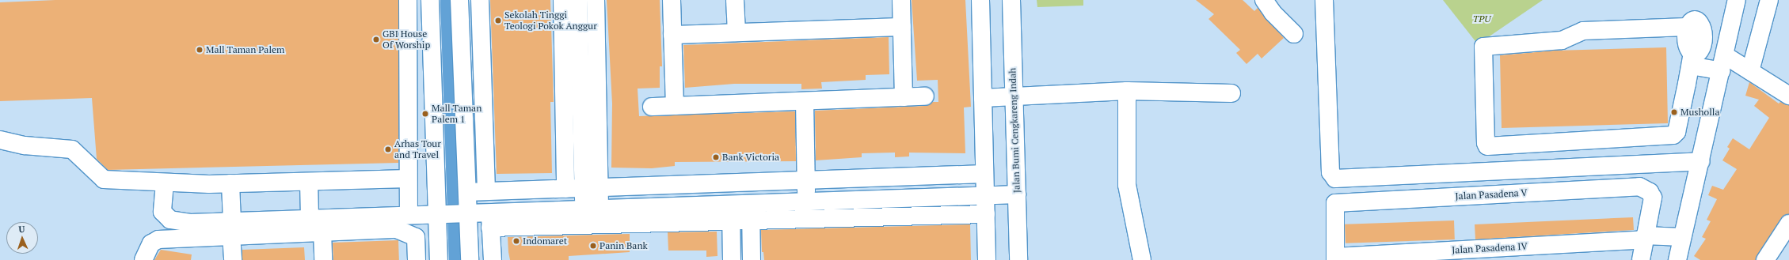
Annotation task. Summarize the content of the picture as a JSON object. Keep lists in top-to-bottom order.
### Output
{
  "streets": {
    "street": ["Jalan Bumi Cengkareng Indah", "Jalan Pasadena V", "Jalan Pasadena IV"]
  },
  "crossings": [
    ["Jalan Pasadena V", "Jalan Pasadena IV"]
  ],
  "parks": ["TPU"],
  "places": [
    "Sekolah Tinggi Teologi Pokok Anggur",
    "GBI House Of Worship",
    "Mall Taman Palem",
    "Musholla",
    "Mall Taman Palem 1",
    "Arhas Tour and Travel",
    "Bank Victoria",
    "Indomaret",
    "Panin Bank"
  ],
  "north": "top"
}
